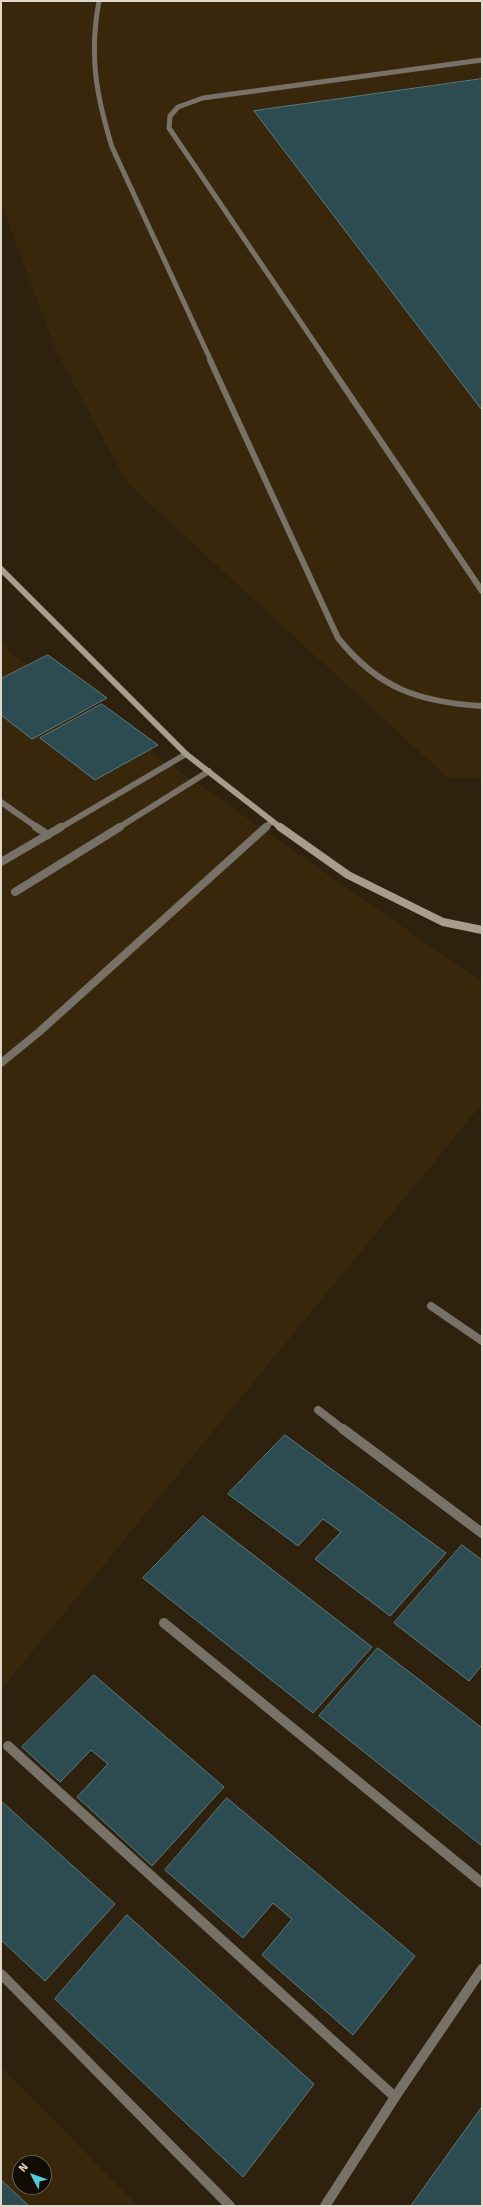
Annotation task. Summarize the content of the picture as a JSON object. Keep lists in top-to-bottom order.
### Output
{
  "north": "top left"
}
